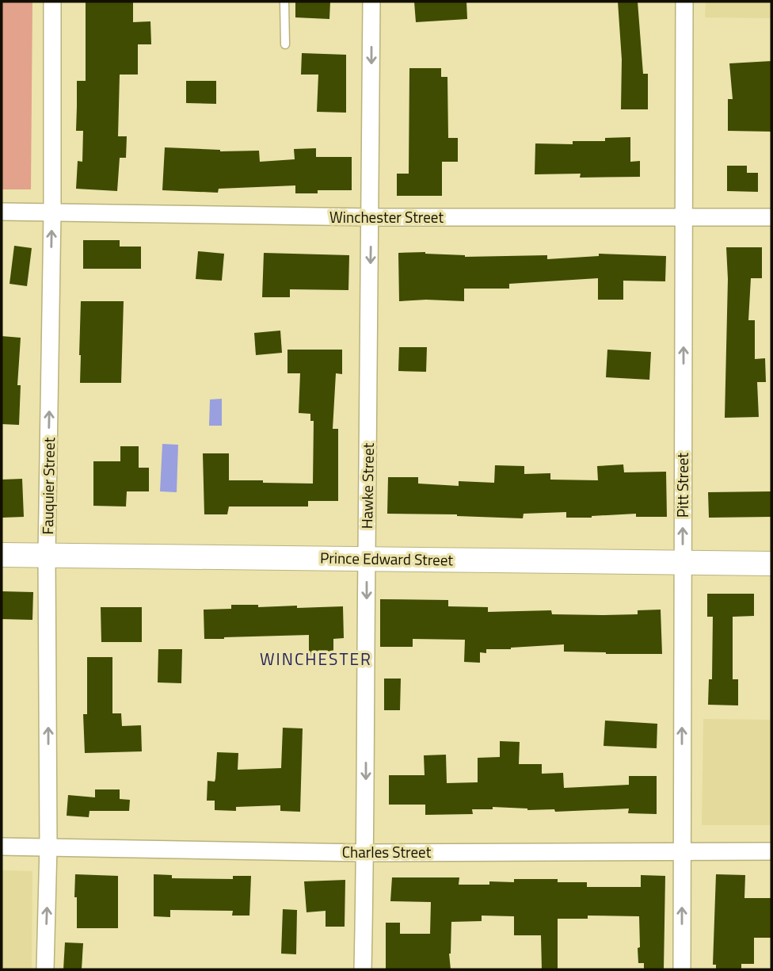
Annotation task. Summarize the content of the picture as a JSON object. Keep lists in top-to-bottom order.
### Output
{
  "streets": {
    "street": [
      "Winchester Street",
      "Pitt Street",
      "Fauquier Street",
      "Hawke Street",
      "Prince Edward Street",
      "Charles Street"
    ]
  },
  "crossings": [
    ["Winchester Street", "Pitt Street"],
    ["Winchester Street", "Fauquier Street"],
    ["Winchester Street", "Hawke Street"],
    ["Pitt Street", "Prince Edward Street"],
    ["Pitt Street", "Charles Street"],
    ["Fauquier Street", "Prince Edward Street"],
    ["Fauquier Street", "Charles Street"],
    ["Hawke Street", "Prince Edward Street"],
    ["Hawke Street", "Charles Street"]
  ],
  "one_way": ["Pitt Street", "Fauquier Street", "Hawke Street"],
  "districts": ["WINCHESTER"]
}
